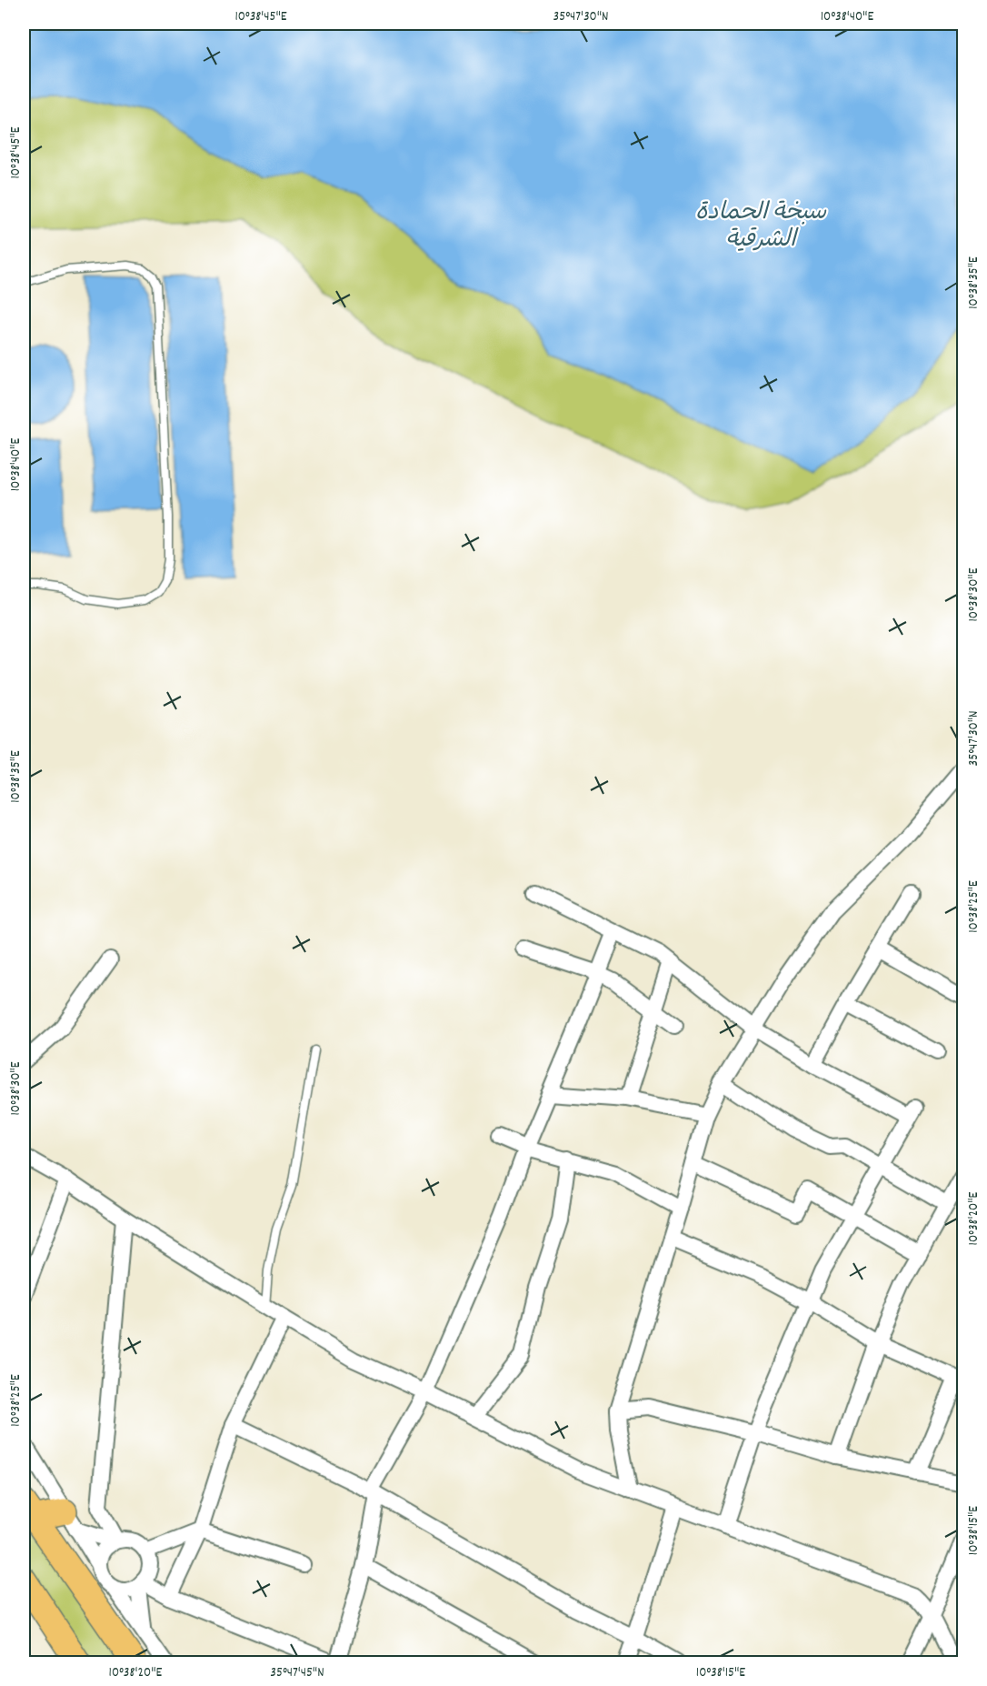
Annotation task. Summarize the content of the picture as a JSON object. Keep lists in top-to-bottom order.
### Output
{
  "water": ["سبخة الحمادة الشرقية"],
  "coordinates": [
    "10°38'45\"E",
    "35°47'30\"N",
    "10°38'40\"E",
    "10°38'35\"E",
    "10°38'30\"E",
    "10°38'25\"E",
    "10°38'20\"E",
    "10°38'15\"E",
    "35°47'45\"N"
  ]
}
